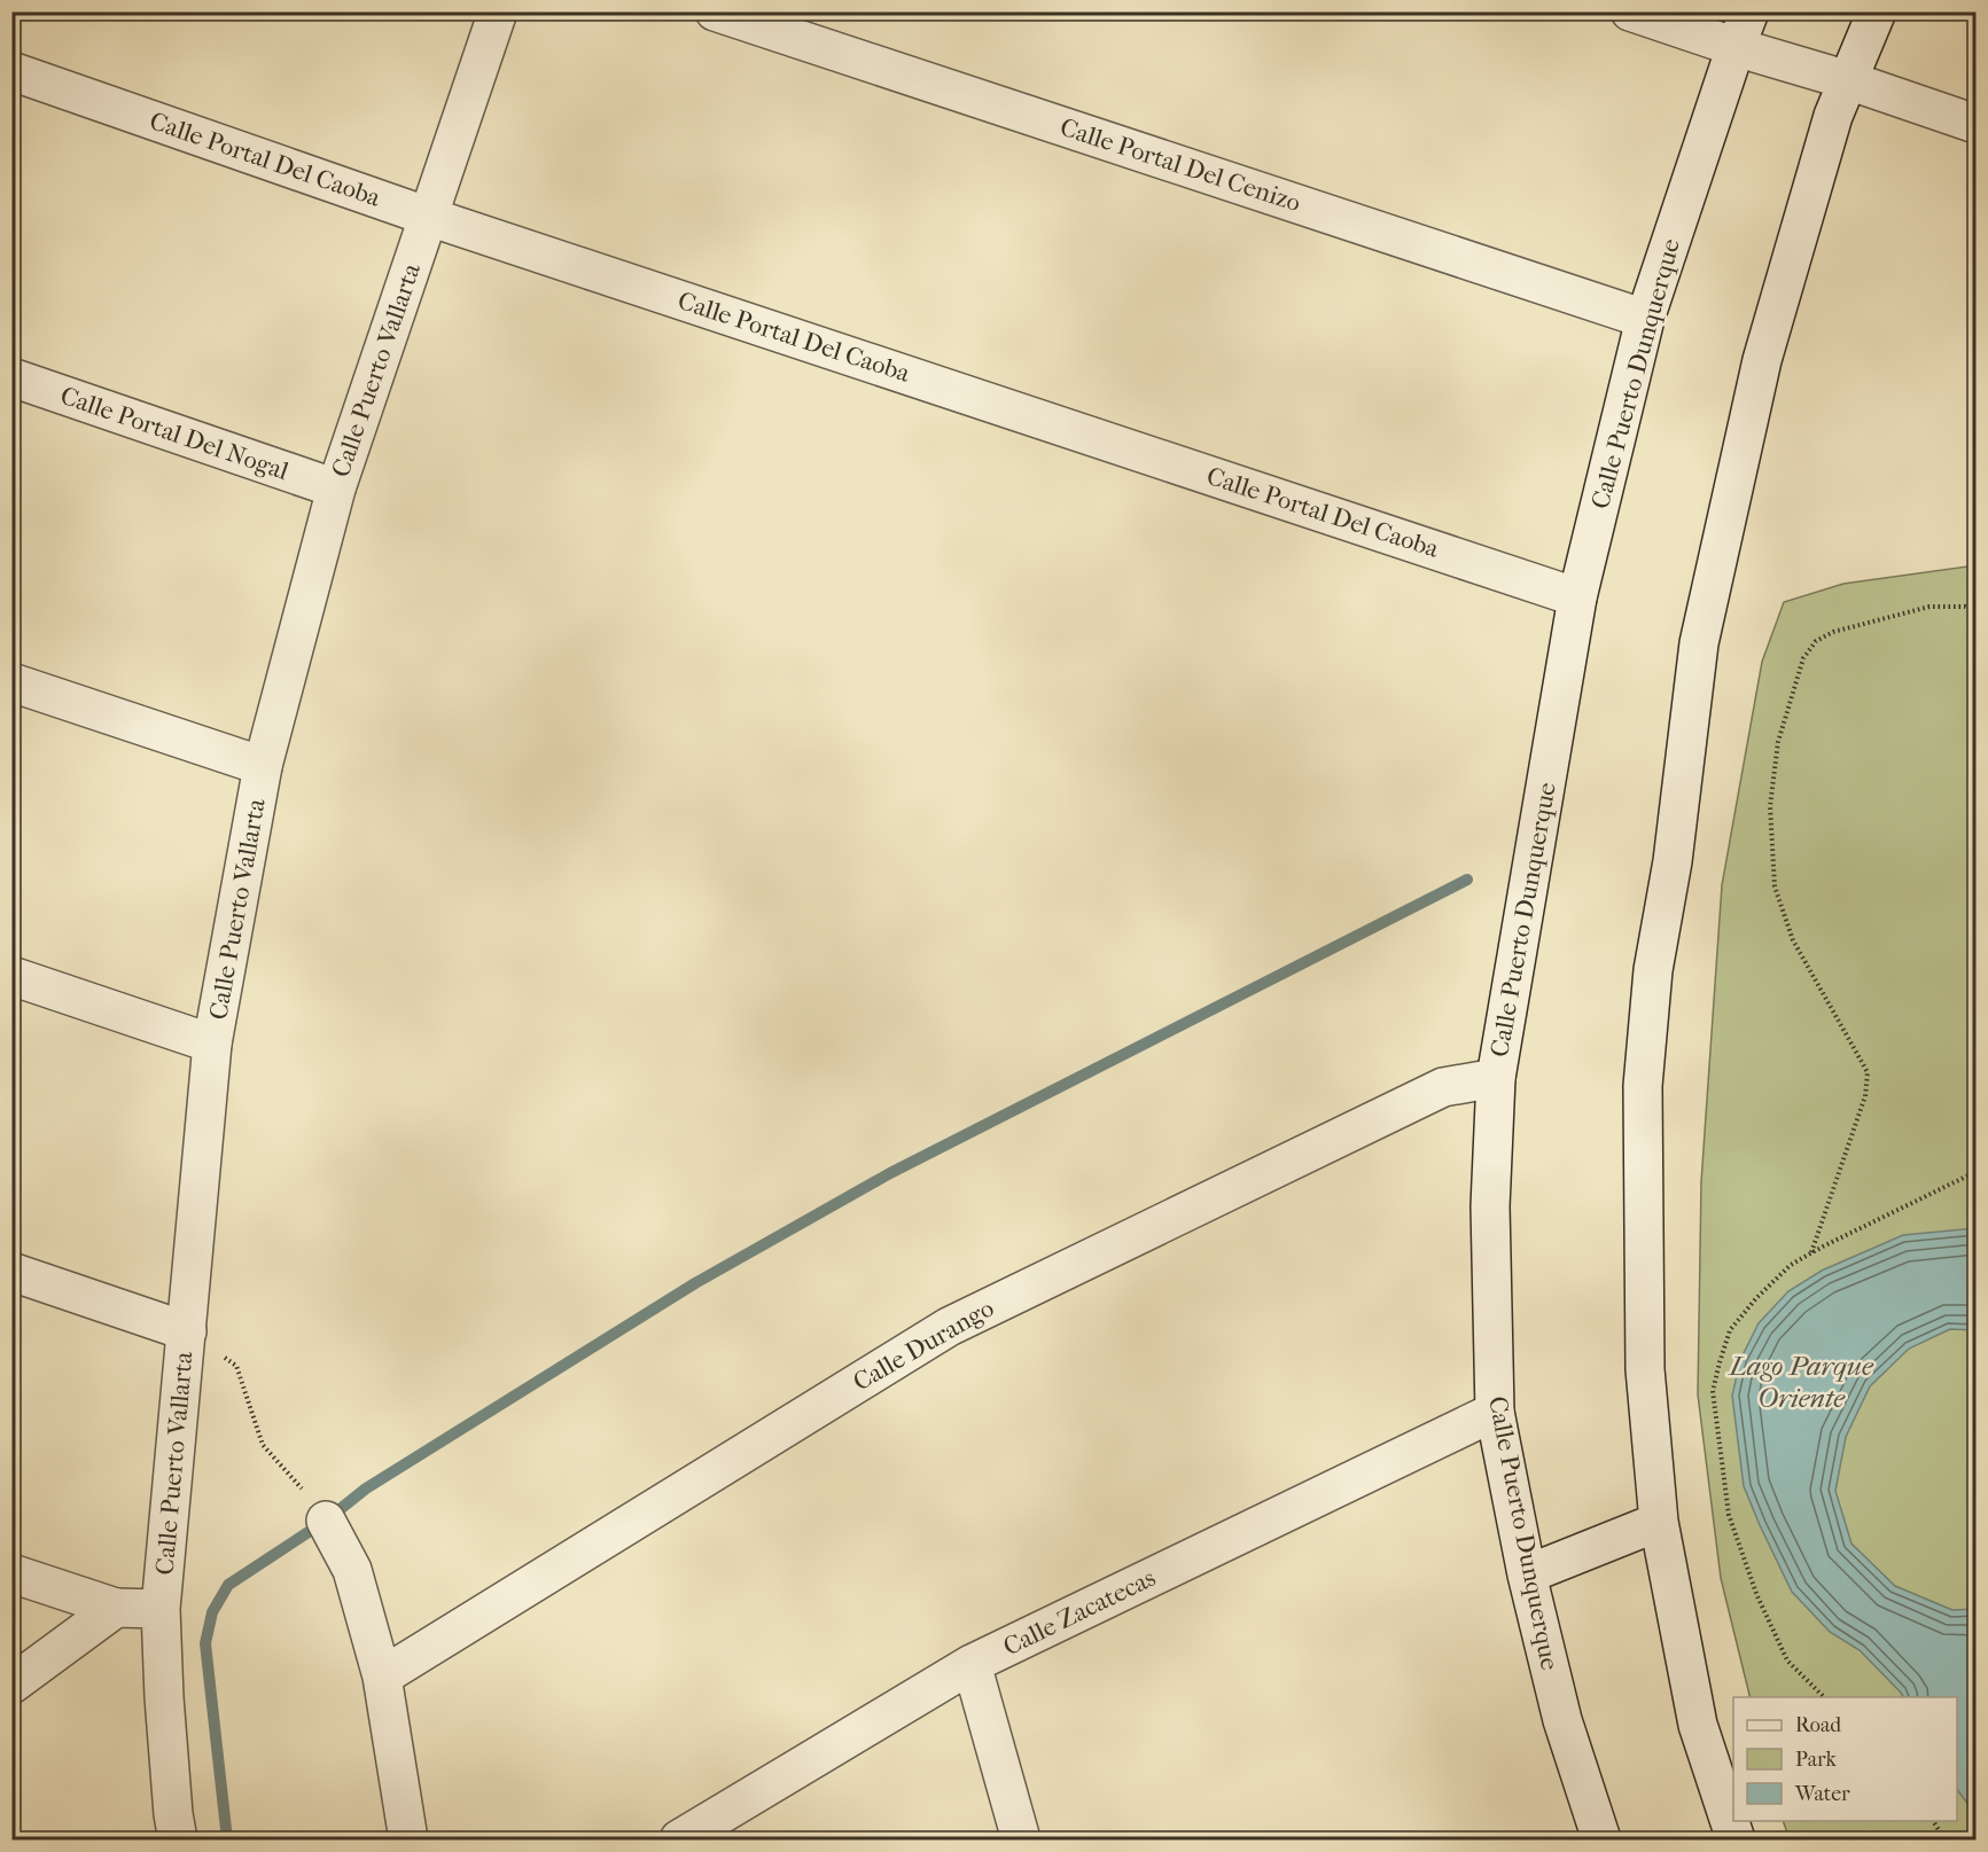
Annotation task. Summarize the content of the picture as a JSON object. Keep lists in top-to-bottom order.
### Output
{
  "streets": {
    "street": [
      "Calle Portal Del Caoba",
      "Calle Portal Del Cenizo",
      "Calle Puerto Vallarta",
      "Calle Puerto Dunquerque",
      "Calle Portal Del Nogal",
      "Calle Durango",
      "Calle Zacatecas"
    ]
  },
  "crossings": [
    ["Calle Portal Del Caoba", "Calle Puerto Vallarta"],
    ["Calle Portal Del Caoba", "Calle Puerto Dunquerque"],
    ["Calle Portal Del Cenizo", "Calle Puerto Dunquerque"],
    ["Calle Puerto Vallarta", "Calle Portal Del Nogal"],
    ["Calle Puerto Dunquerque", "Calle Durango"],
    ["Calle Puerto Dunquerque", "Calle Zacatecas"]
  ],
  "water": ["Lago Parque Oriente"],
  "legend": ["Road", "Park", "Water"]
}
